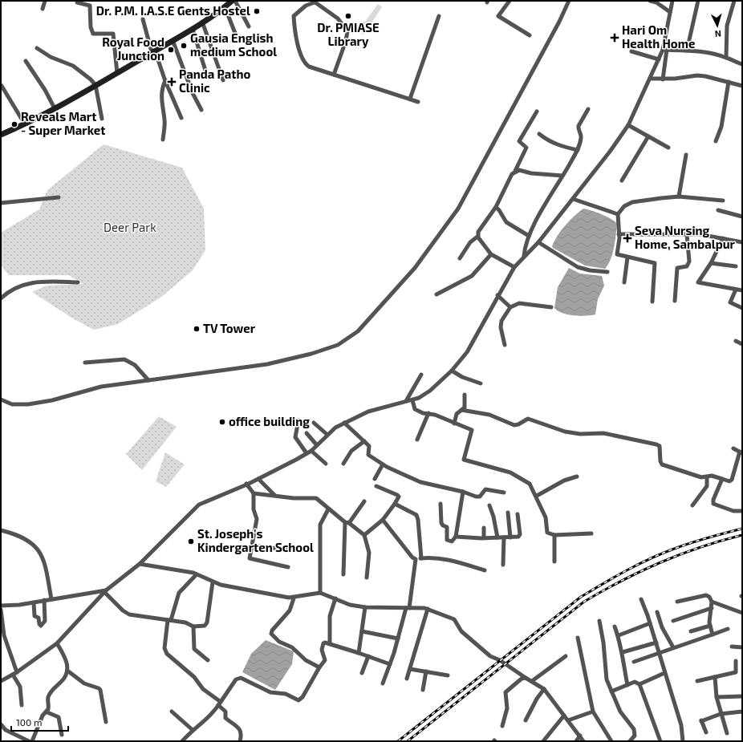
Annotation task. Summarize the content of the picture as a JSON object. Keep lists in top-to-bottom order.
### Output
{
  "parks": ["Deer Park"],
  "places": {
    "other": [
      "Dr. P.M. I.A.S.E Gents Hostel",
      "Dr. PMIASE Library",
      "Gausia English medium School",
      "Royal Food Junction",
      "Reveals Mart - Super Market",
      "TV Tower",
      "office building",
      "St. Joseph's Kindergarten School"
    ],
    "health": ["Hari Om Health Home", "Panda Patho Clinic", "Seva Nursing Home, Sambalpur"]
  },
  "scale_bar": "100 m",
  "north": "bottom"
}
